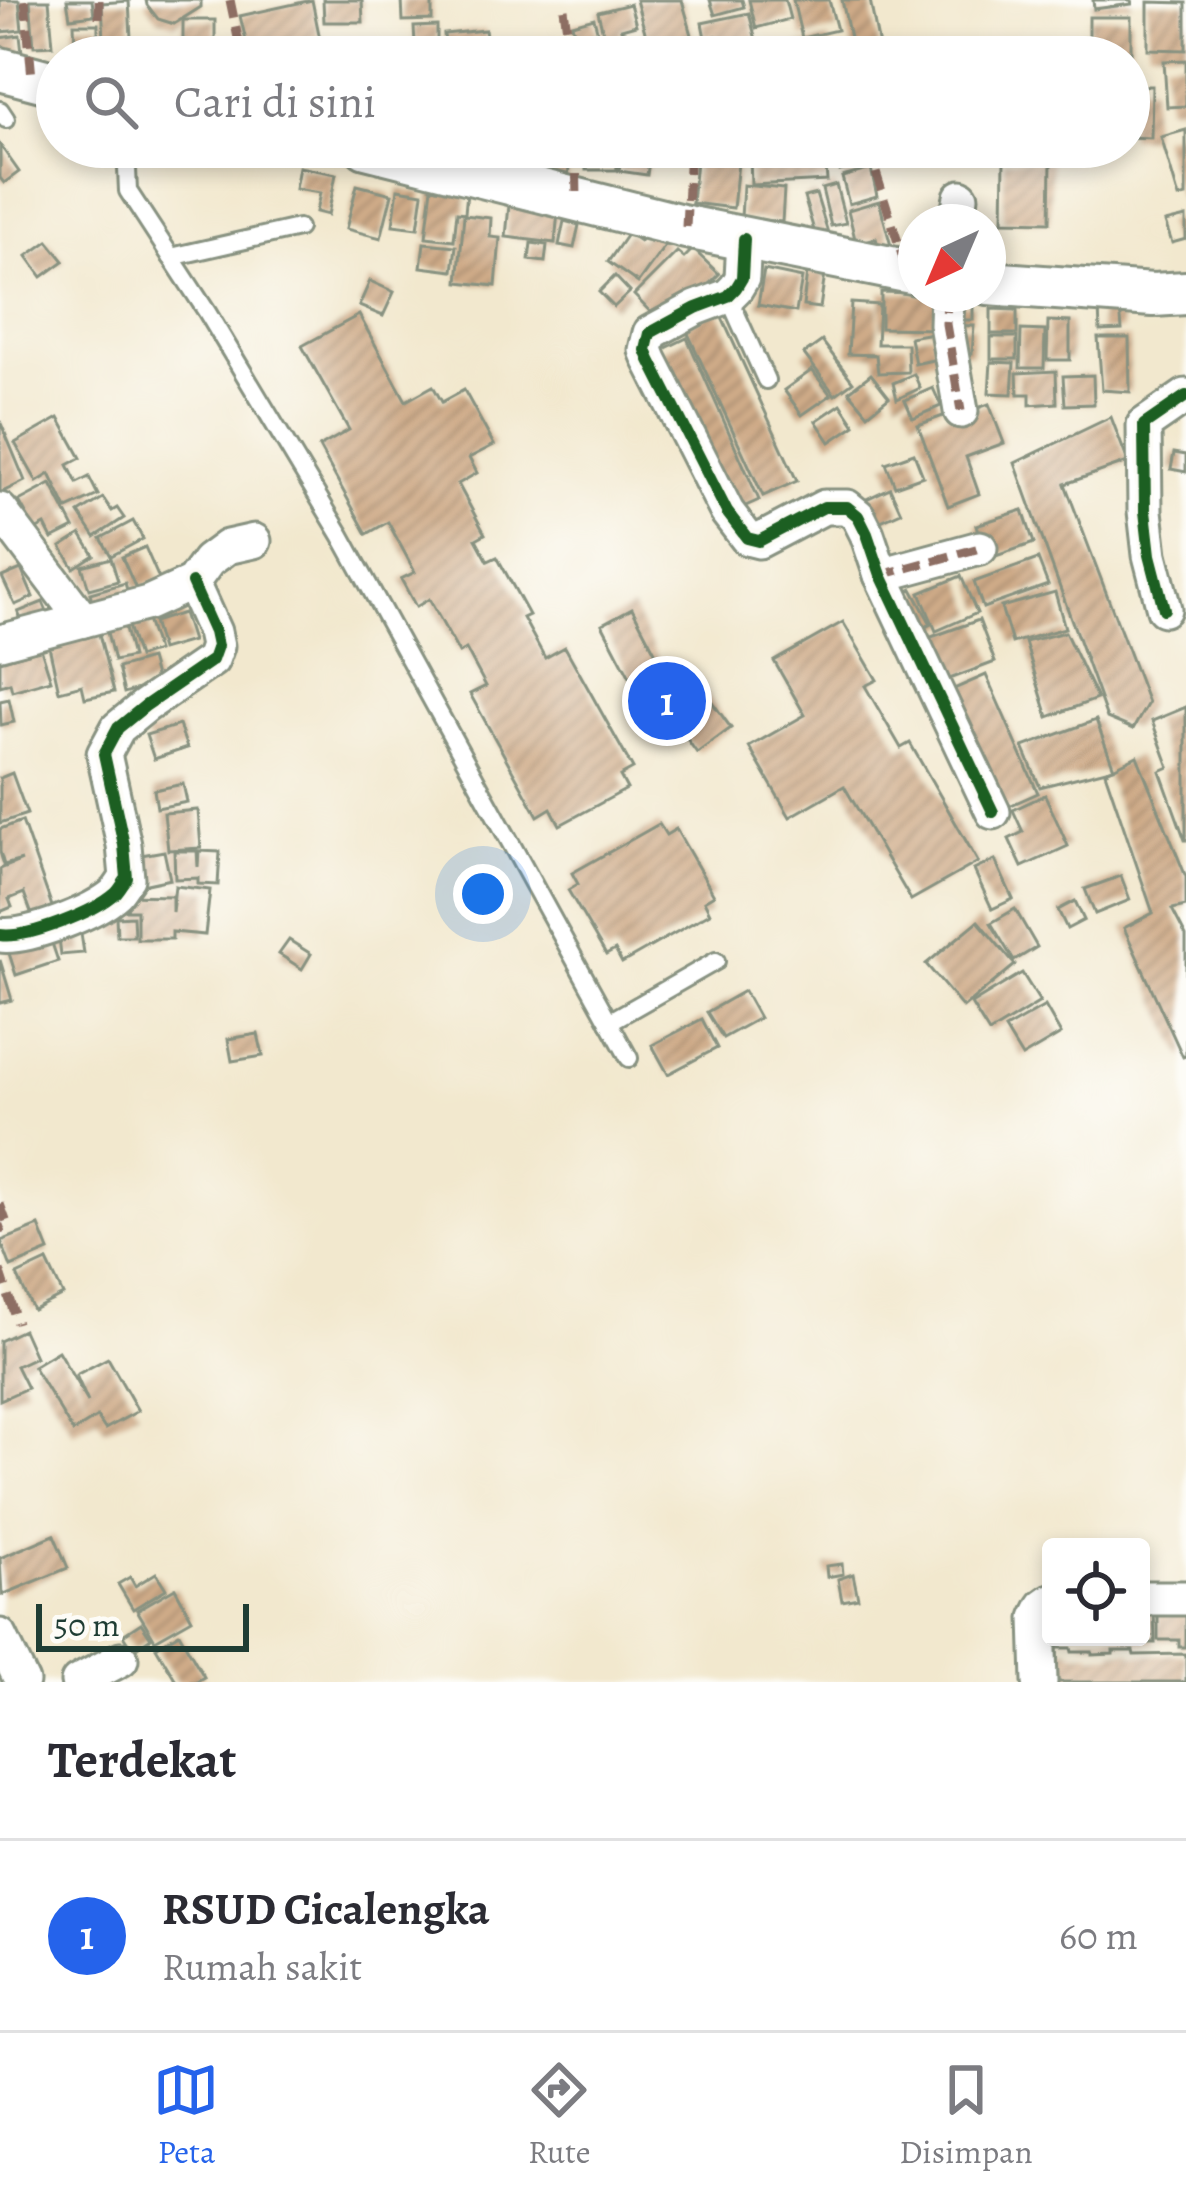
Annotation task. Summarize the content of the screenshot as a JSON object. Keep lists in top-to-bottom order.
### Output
{
  "scale_bar": "50 m",
  "north": "bottom left",
  "page": {
    "search": "Cari di sini",
    "pins": "1",
    "scale": "50 m",
    "heading": "Terdekat",
    "list": [
      {
        "mark": "1",
        "name": "RSUD Cicalengka",
        "note": "Rumah sakit",
        "value": "60 m"
      }
    ],
    "nav": ["Peta", "Rute", "Disimpan"]
  }
}
